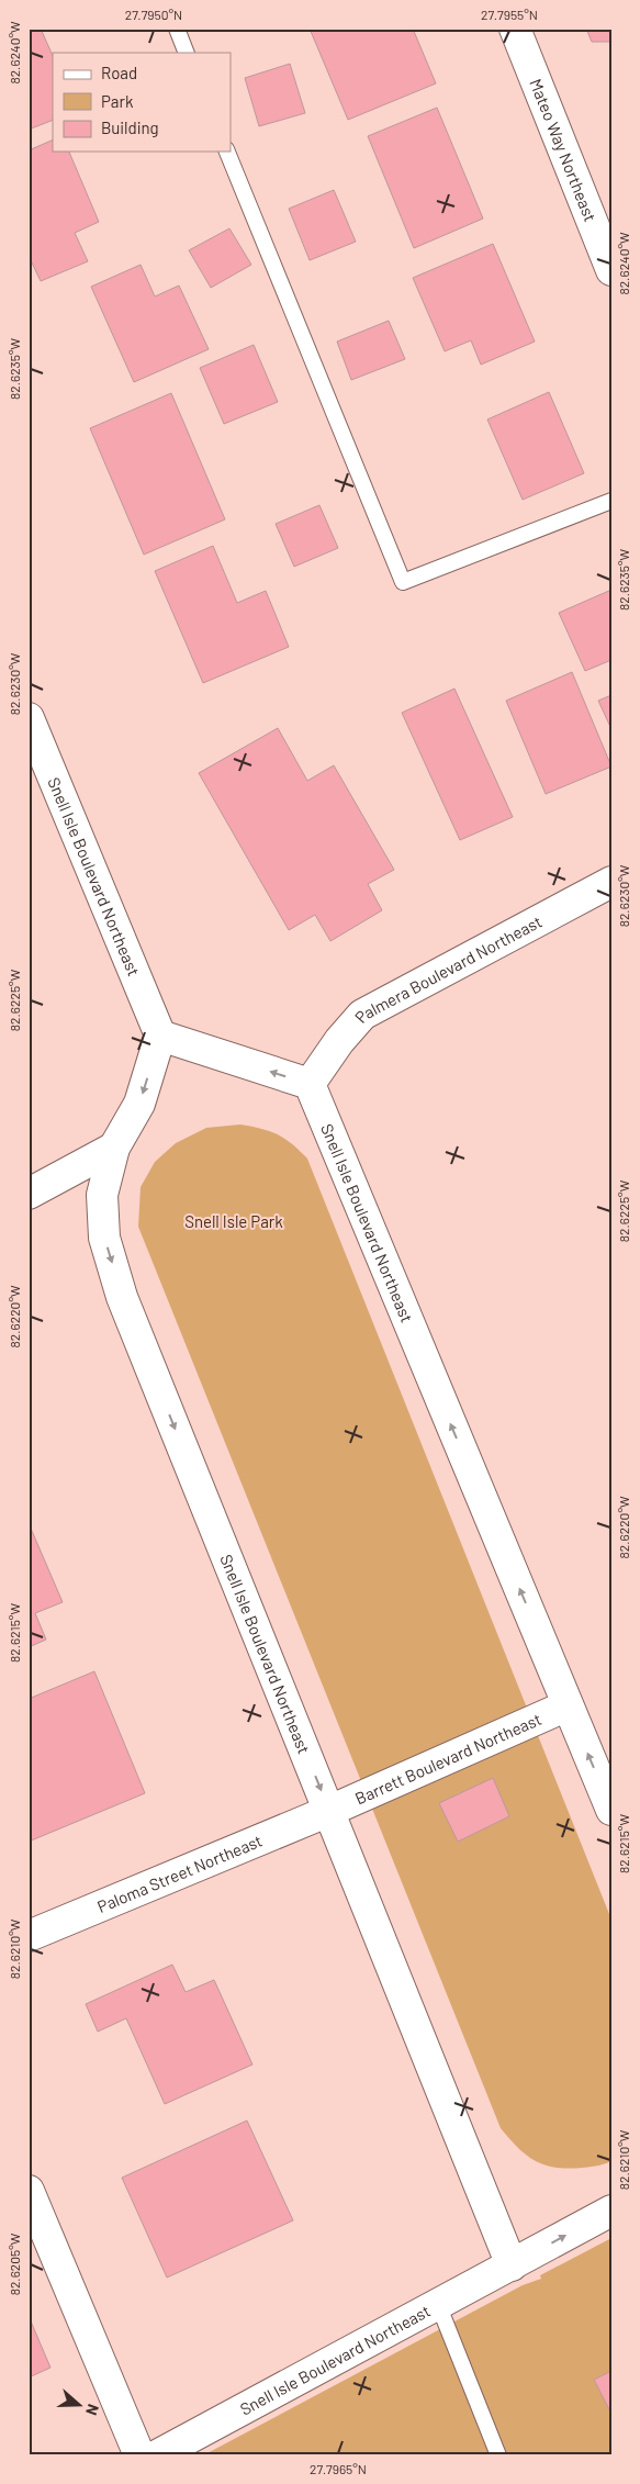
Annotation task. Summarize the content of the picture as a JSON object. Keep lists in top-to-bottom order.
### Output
{
  "streets": {
    "street": [
      "Mateo Way Northeast",
      "Snell Isle Boulevard Northeast",
      "Palmera Boulevard Northeast",
      "Barrett Boulevard Northeast",
      "Paloma Street Northeast"
    ]
  },
  "crossings": [
    ["Snell Isle Boulevard Northeast", "Palmera Boulevard Northeast"],
    ["Snell Isle Boulevard Northeast", "Barrett Boulevard Northeast"],
    ["Snell Isle Boulevard Northeast", "Paloma Street Northeast"],
    ["Barrett Boulevard Northeast", "Paloma Street Northeast"]
  ],
  "parks": ["Snell Isle Park"],
  "legend": ["Road", "Park", "Building"],
  "north": "right",
  "coordinates": [
    "27.7950°N",
    "27.7955°N",
    "82.6240°W",
    "82.6235°W",
    "82.6230°W",
    "82.6225°W",
    "82.6220°W",
    "82.6215°W",
    "82.6210°W",
    "82.6205°W",
    "27.7965°N"
  ]
}
